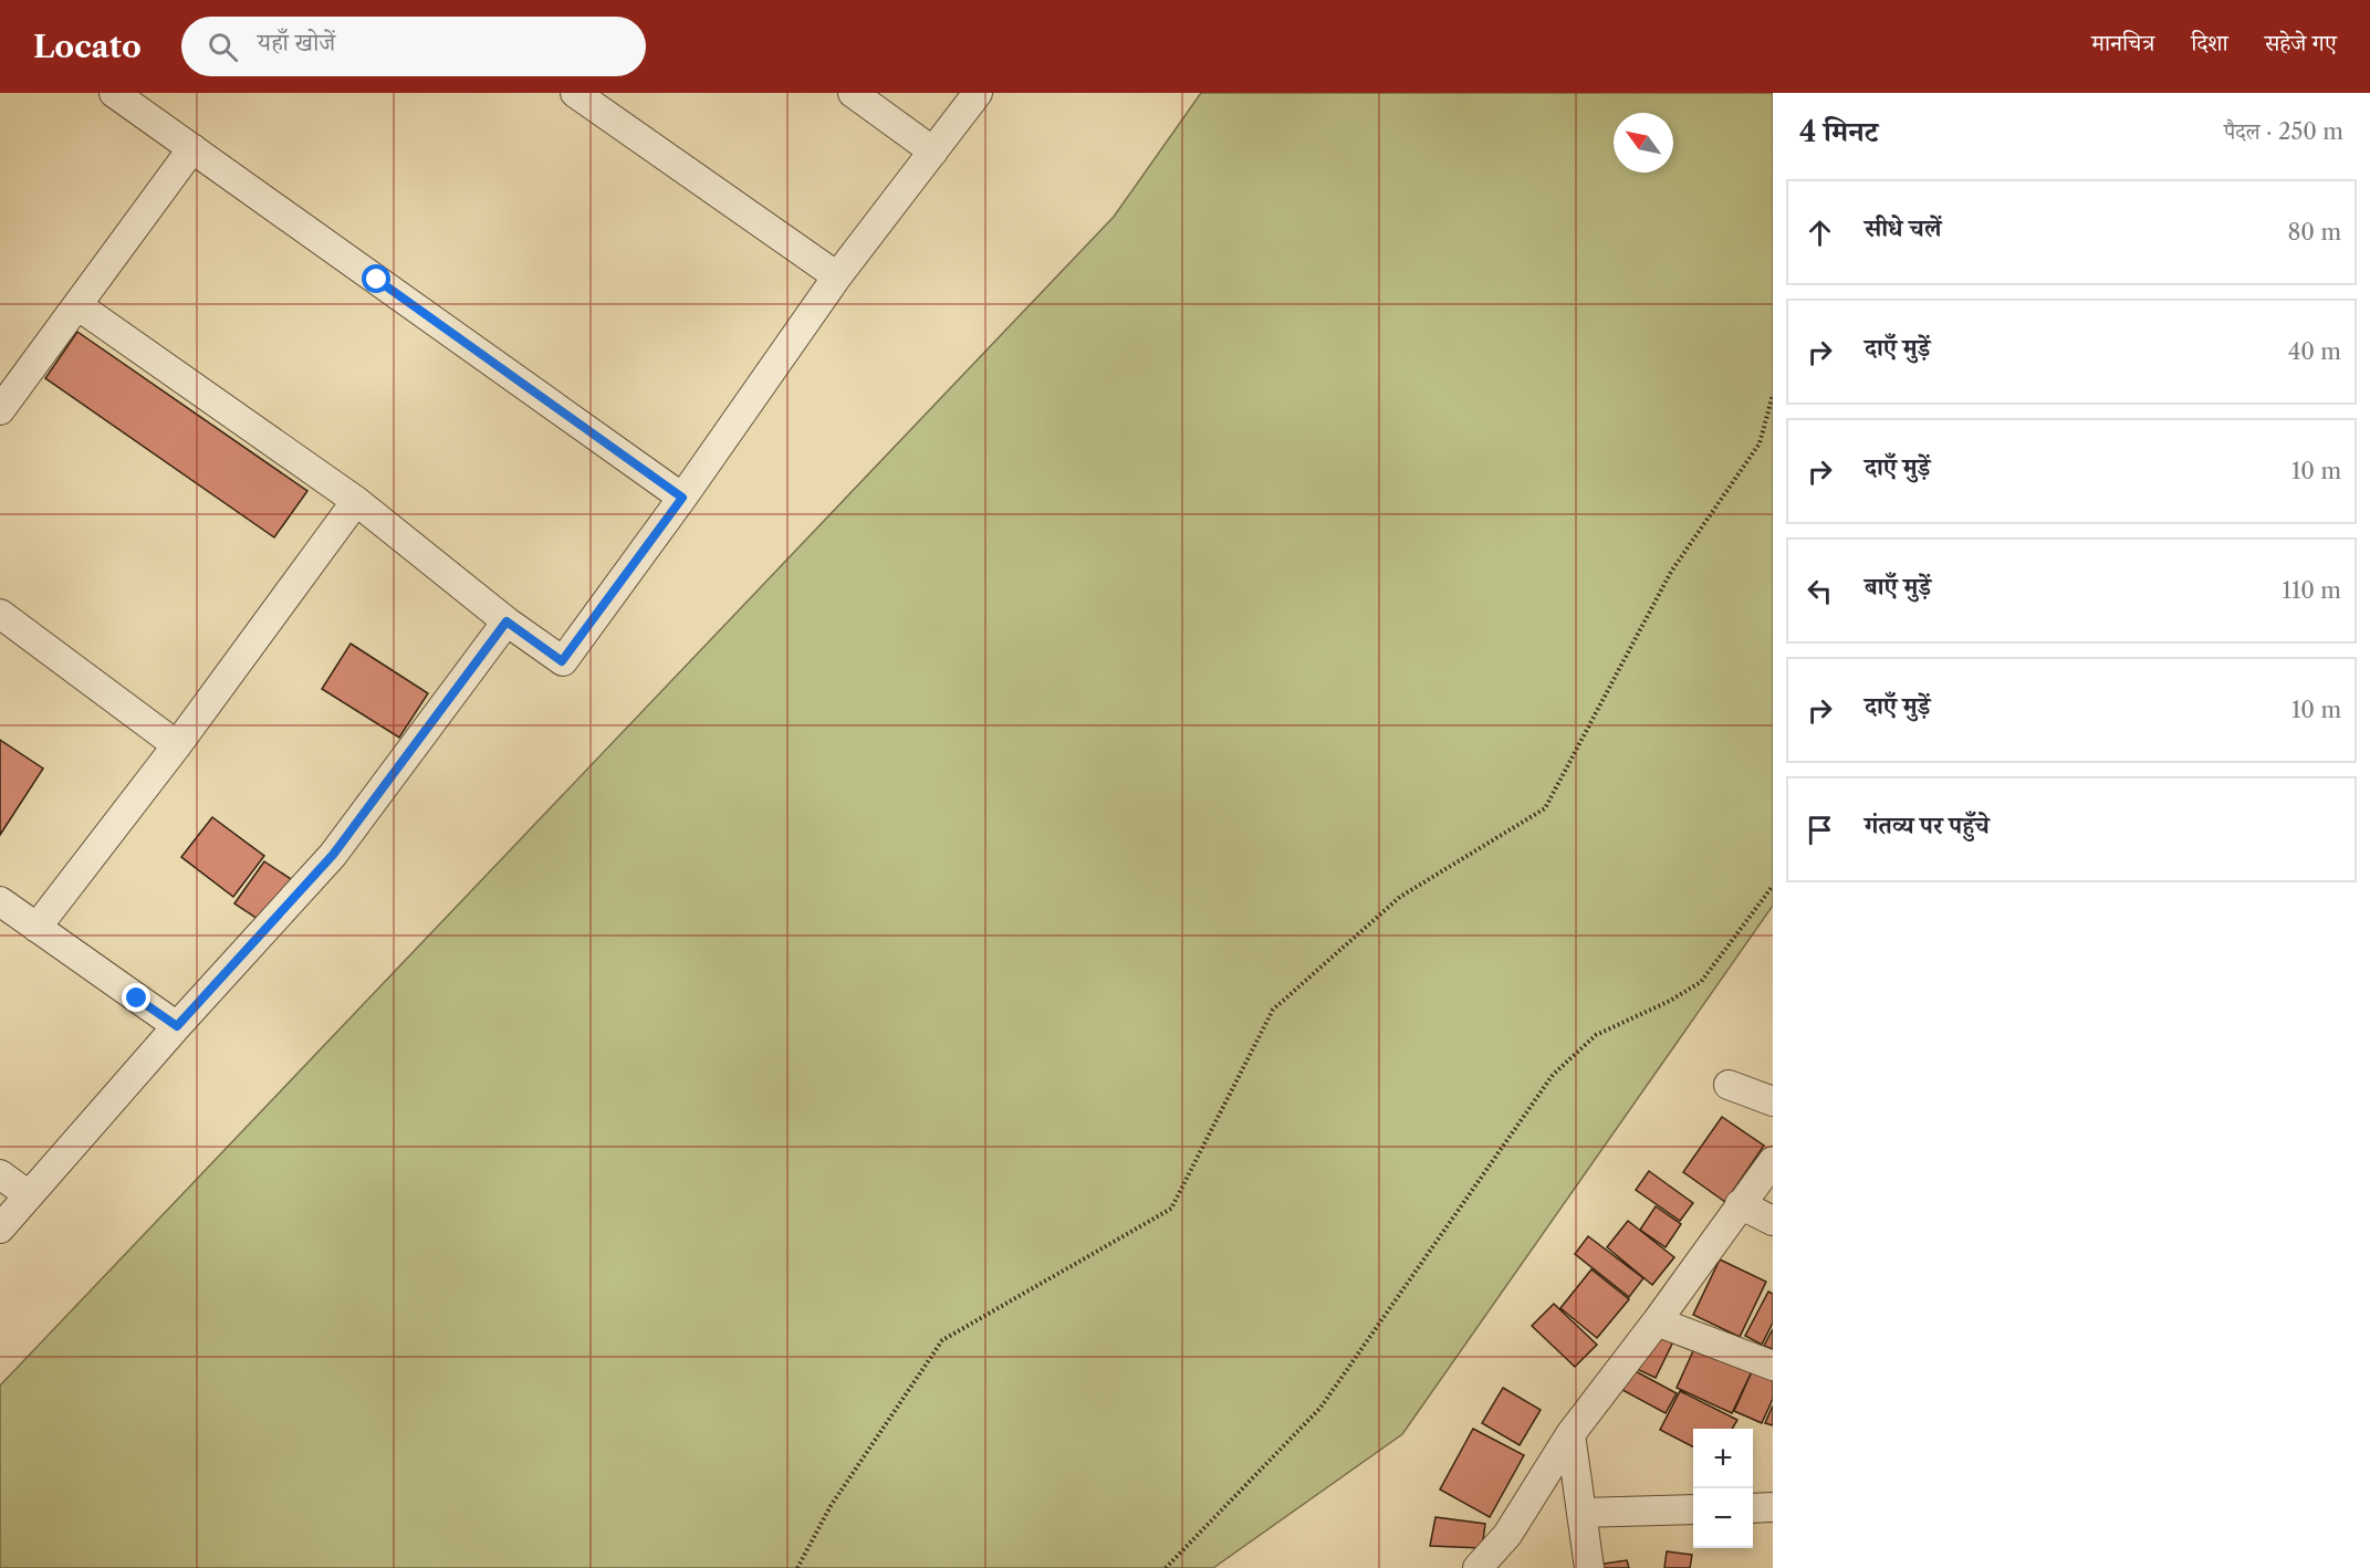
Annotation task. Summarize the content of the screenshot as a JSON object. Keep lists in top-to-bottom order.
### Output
{
  "north": "top left",
  "page": {
    "header": "Locato",
    "search": "यहाँ खोजें",
    "nav": ["मानचित्र", "दिशा", "सहेजे गए"],
    "heading": ["4 मिनट", "पैदल · 250 m"],
    "list": [
      ["सीधे चलें", "80 m"],
      ["दाएँ मुड़ें", "40 m"],
      ["दाएँ मुड़ें", "10 m"],
      ["बाएँ मुड़ें", "110 m"],
      ["दाएँ मुड़ें", "10 m"],
      "गंतव्य पर पहुँचे"
    ],
    "map_buttons": ["+", "−"]
  }
}
